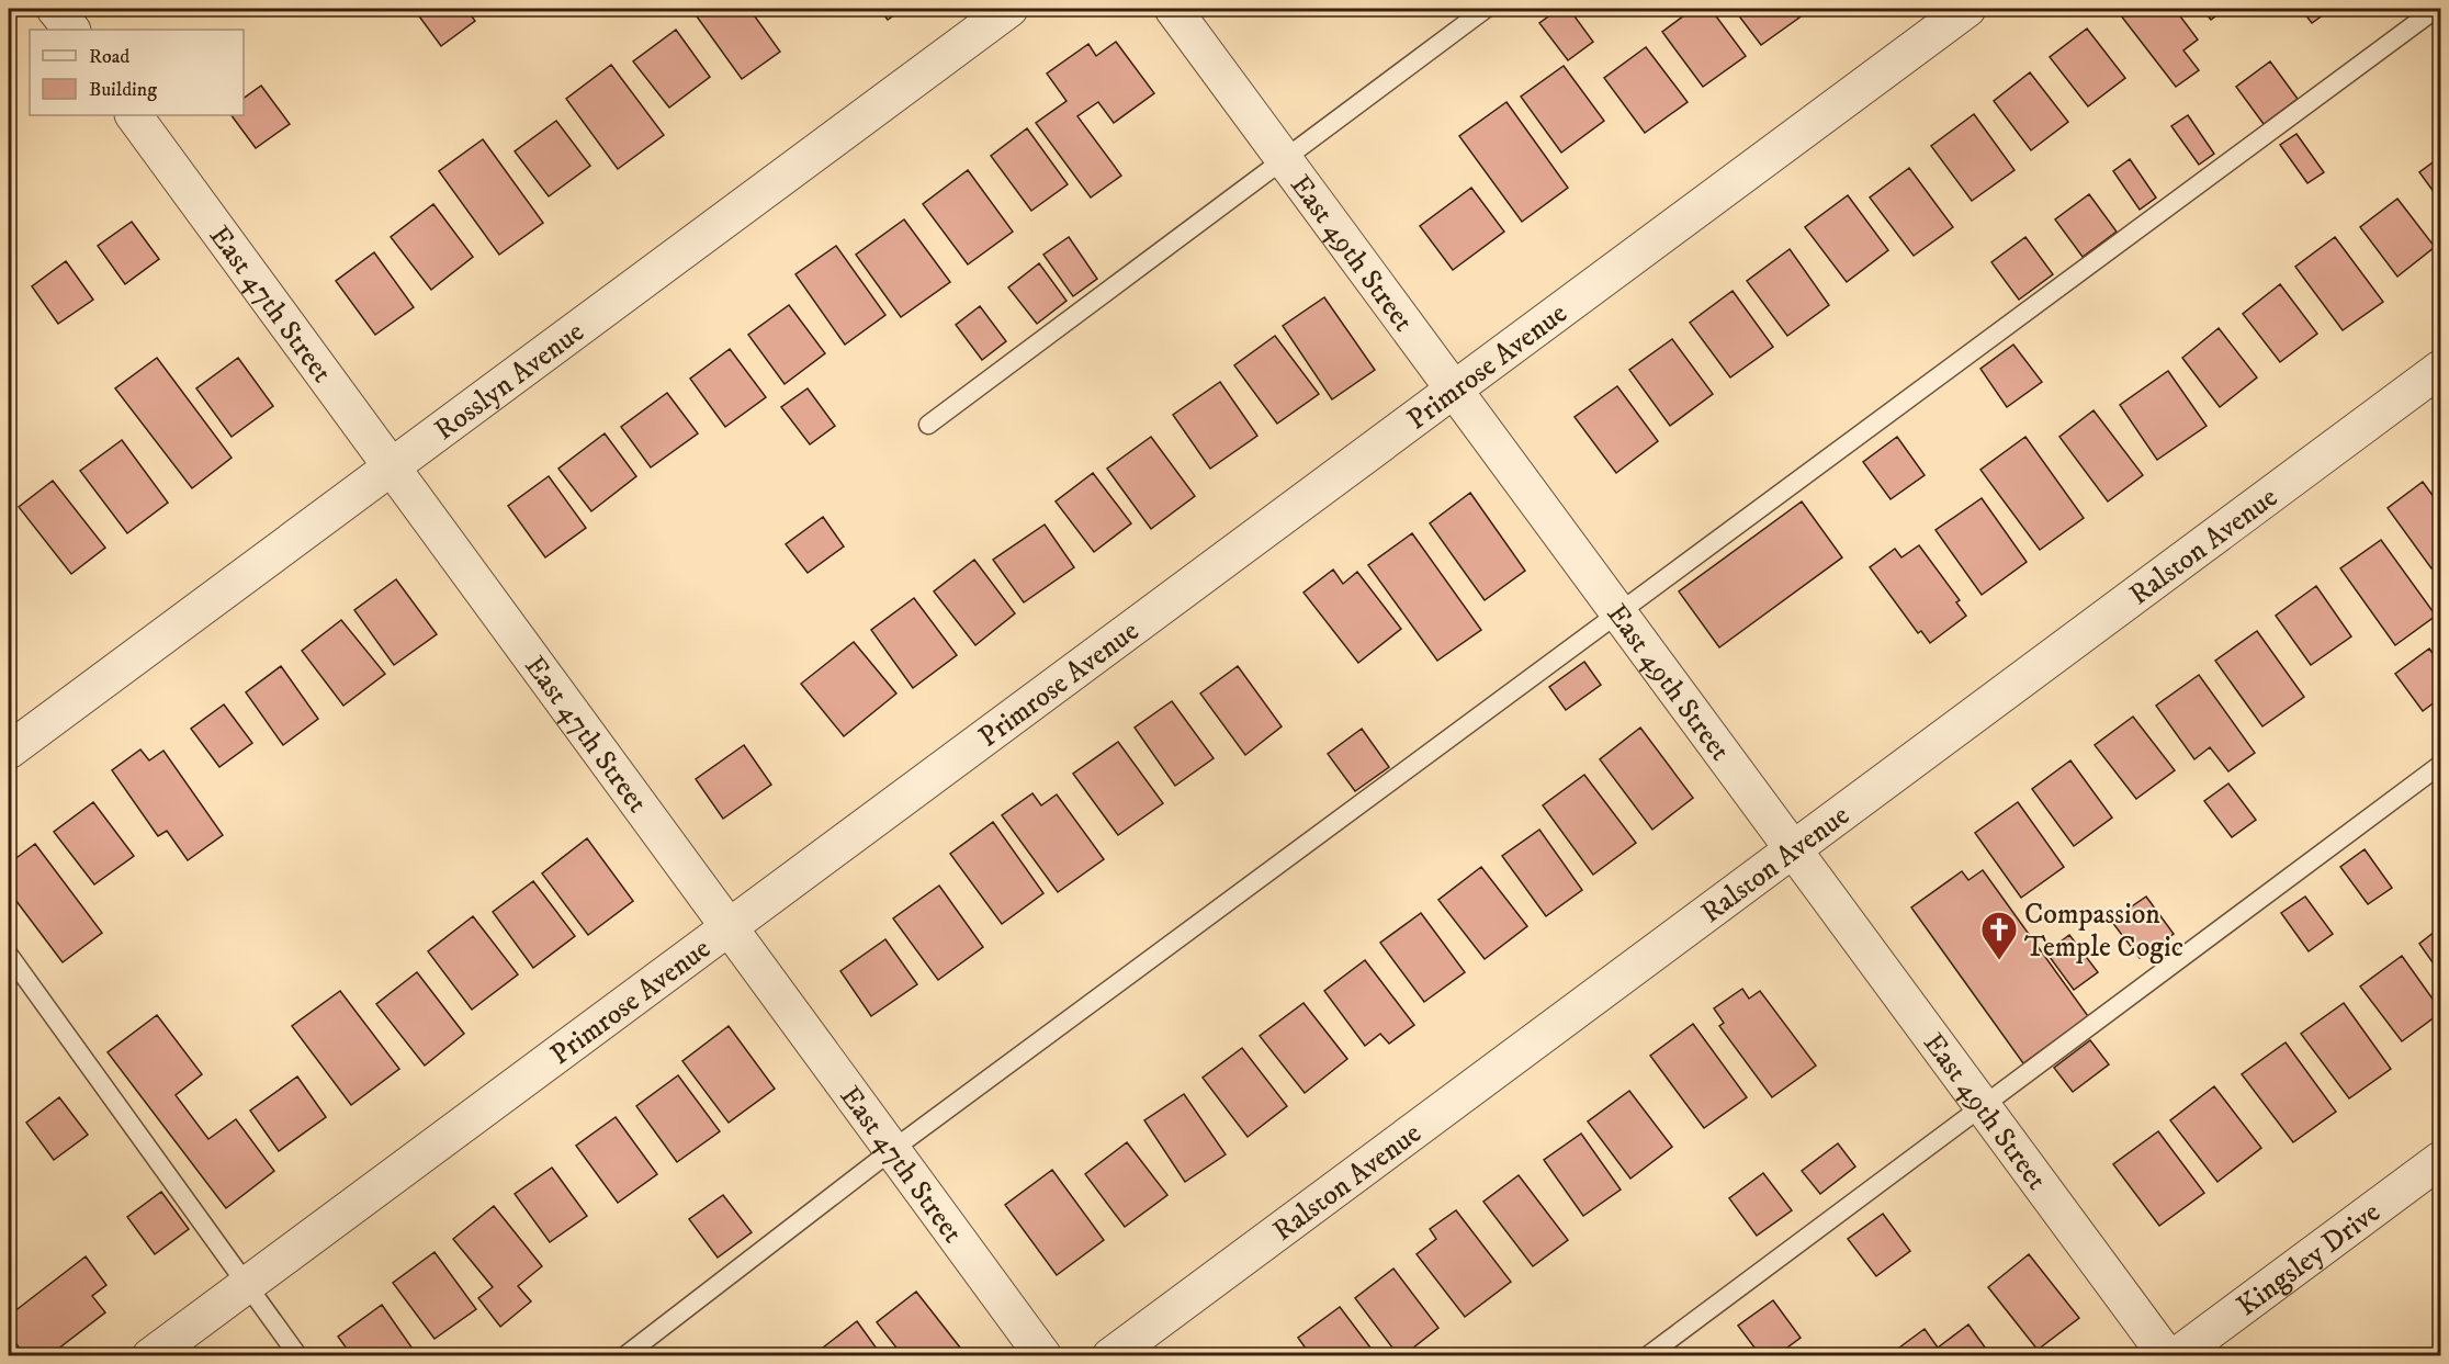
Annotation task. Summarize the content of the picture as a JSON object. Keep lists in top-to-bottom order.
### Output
{
  "streets": {
    "street": [
      "East 49th Street",
      "East 47th Street",
      "Primrose Avenue",
      "Rosslyn Avenue",
      "Ralston Avenue",
      "Kingsley Drive"
    ]
  },
  "crossings": [
    ["East 49th Street", "Primrose Avenue"],
    ["East 49th Street", "Ralston Avenue"],
    ["East 47th Street", "Primrose Avenue"],
    ["East 47th Street", "Rosslyn Avenue"]
  ],
  "places": {
    "church": ["Compassion Temple Cogic"]
  },
  "legend": ["Road", "Building"]
}
